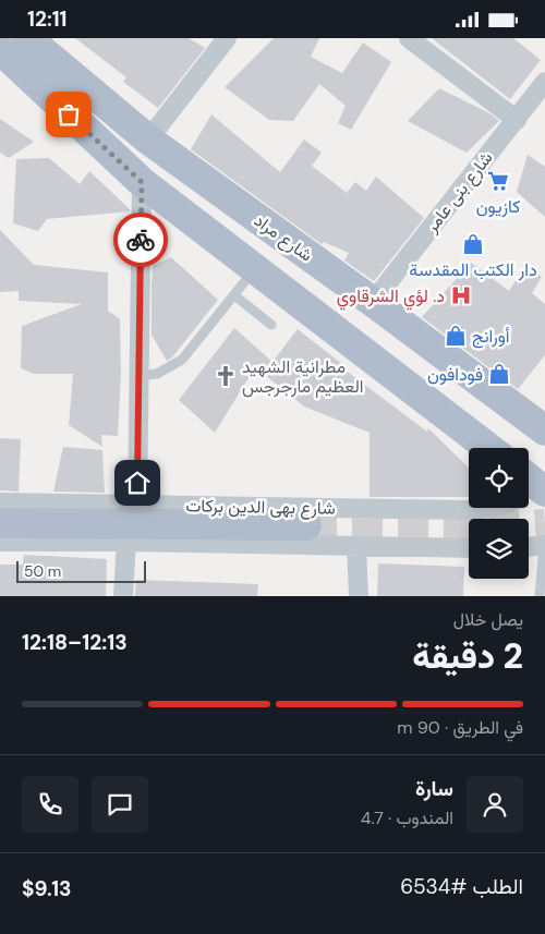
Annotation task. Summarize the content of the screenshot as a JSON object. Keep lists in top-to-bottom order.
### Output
{
  "streets": {
    "main road": ["شارع مراد", "شارع بهى الدين بركات"],
    "street": ["شارع بنى عامر"]
  },
  "crossings": [
    ["شارع بنى عامر", "شارع مراد"]
  ],
  "places": {
    "supermarket": ["كازيون"],
    "shop": ["دار الكتب المقدسة", "أورانج", "فودافون"],
    "hospital": ["د. لؤي الشرقاوي"],
    "church": ["مطرانية الشهيد العظيم مارجرجس"]
  },
  "scale_bar": "50 m",
  "page": {
    "status": "12:11",
    "scale": "50 m",
    "heading": ["2 دقيقة", "يصل خلال", "12:13–12:18"],
    "panel": [
      "سارة",
      "المندوب · 4.7",
      "الطلب #6534",
      "$9.13"
    ],
    "bar": "في الطريق · 90 m"
  }
}
